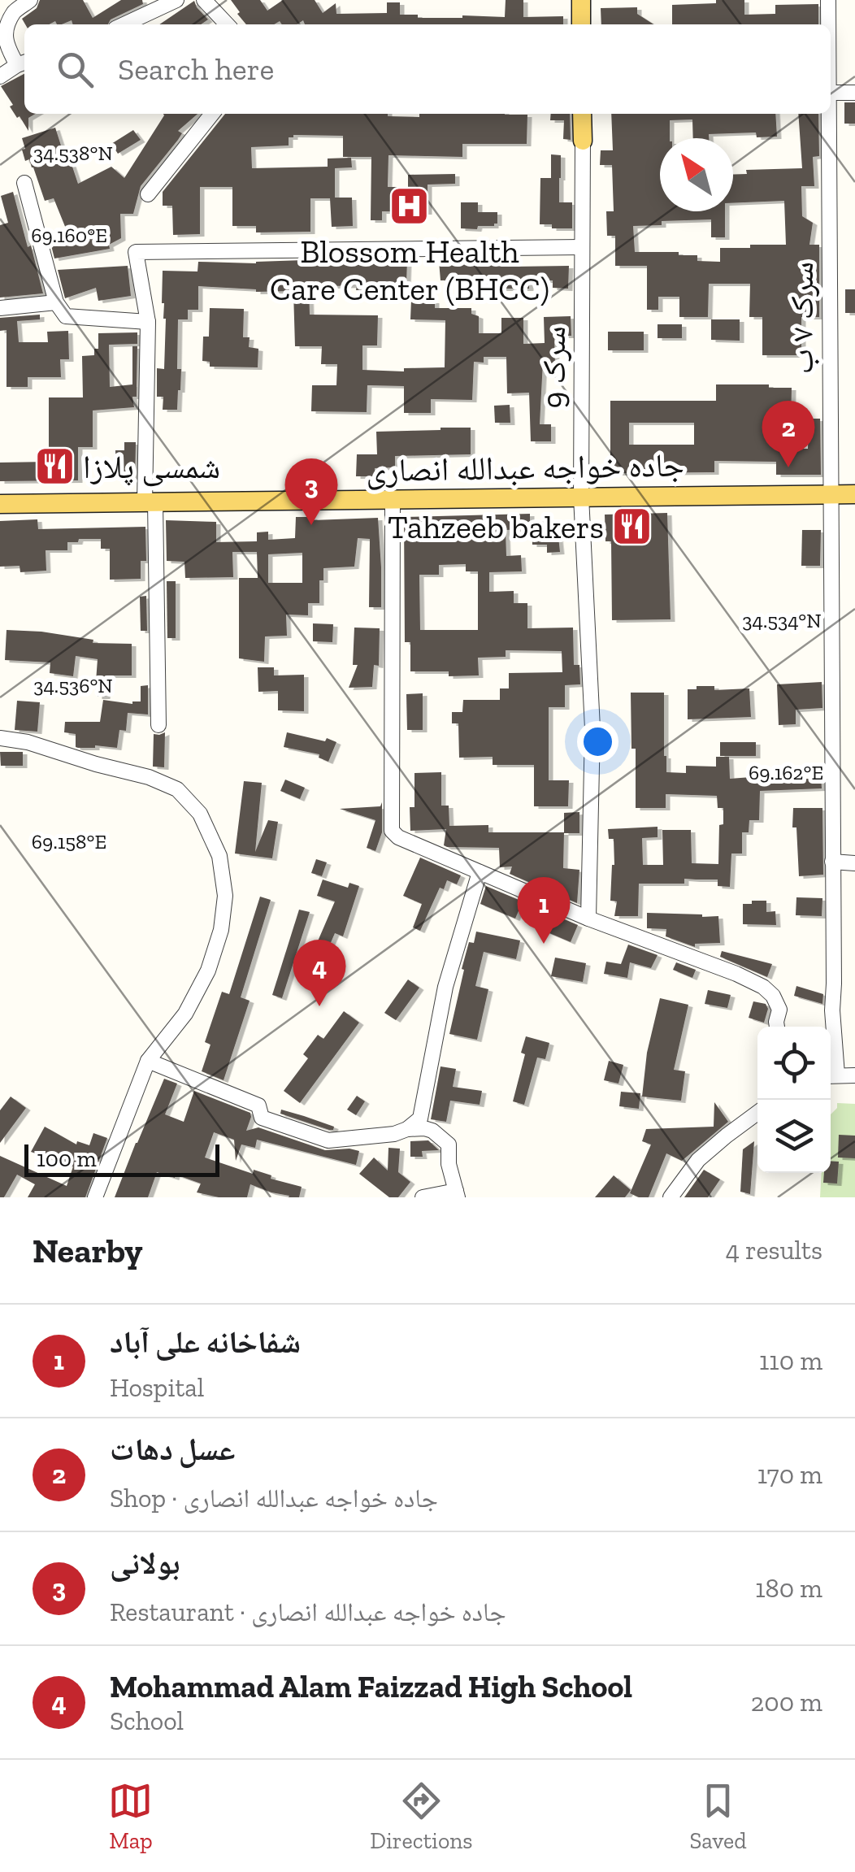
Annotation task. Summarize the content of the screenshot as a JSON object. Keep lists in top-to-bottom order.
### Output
{
  "streets": {
    "main road": ["جاده خواجه عبدالله انصاری"],
    "street": ["سرک ۷ ب", "سرک 9"]
  },
  "crossings": [
    ["سرک ۷ ب", "جاده خواجه عبدالله انصاری"],
    ["سرک 9", "جاده خواجه عبدالله انصاری"]
  ],
  "places": {
    "hospital": ["Blossom Health Care Center (BHCC)"],
    "restaurant": ["شمسی پلازا", "Tahzeeb bakers"]
  },
  "scale_bar": "100 m",
  "north": "top left",
  "page": {
    "search": "Search here",
    "pins": [
      "2",
      "3",
      "1",
      "4"
    ],
    "scale": "100 m",
    "heading": ["Nearby", "4 results"],
    "list": [
      {
        "mark": "1",
        "name": "شفاخانه علی آباد",
        "note": "Hospital",
        "value": "110 m"
      },
      {
        "mark": "2",
        "name": "عسل دهات",
        "note": "Shop · جاده خواجه عبدالله انصاری",
        "value": "170 m"
      },
      {
        "mark": "3",
        "name": "بولانی",
        "note": "Restaurant · جاده خواجه عبدالله انصاری",
        "value": "180 m"
      },
      {
        "mark": "4",
        "name": "Mohammad Alam Faizzad High School",
        "note": "School",
        "value": "200 m"
      }
    ],
    "nav": ["Map", "Directions", "Saved"]
  },
  "coordinates": [
    "34.538°N",
    "69.160°E",
    "34.534°N",
    "34.536°N",
    "69.162°E",
    "69.158°E"
  ]
}
